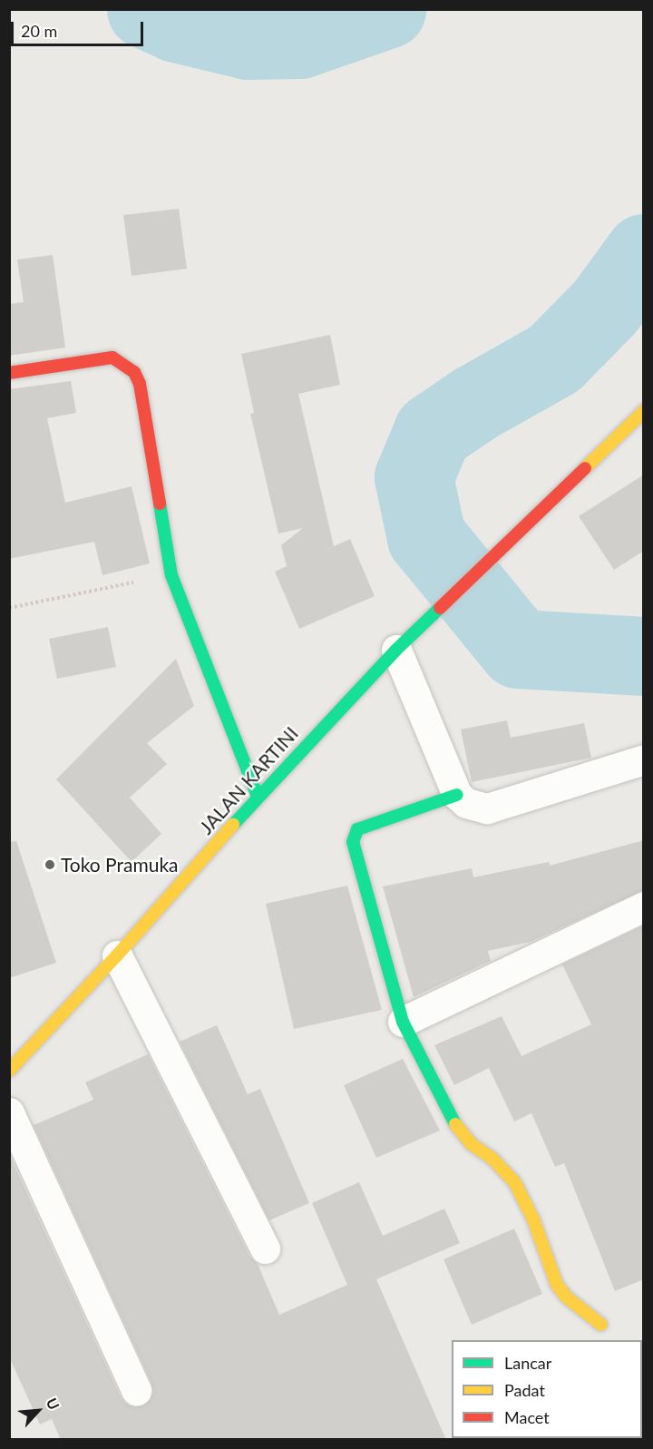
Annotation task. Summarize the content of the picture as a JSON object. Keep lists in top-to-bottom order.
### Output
{
  "streets": {
    "street": ["JALAN KARTINI"]
  },
  "places": ["Toko Pramuka"],
  "legend": ["Lancar", "Padat", "Macet"],
  "scale_bar": "20 m",
  "north": "top right"
}
